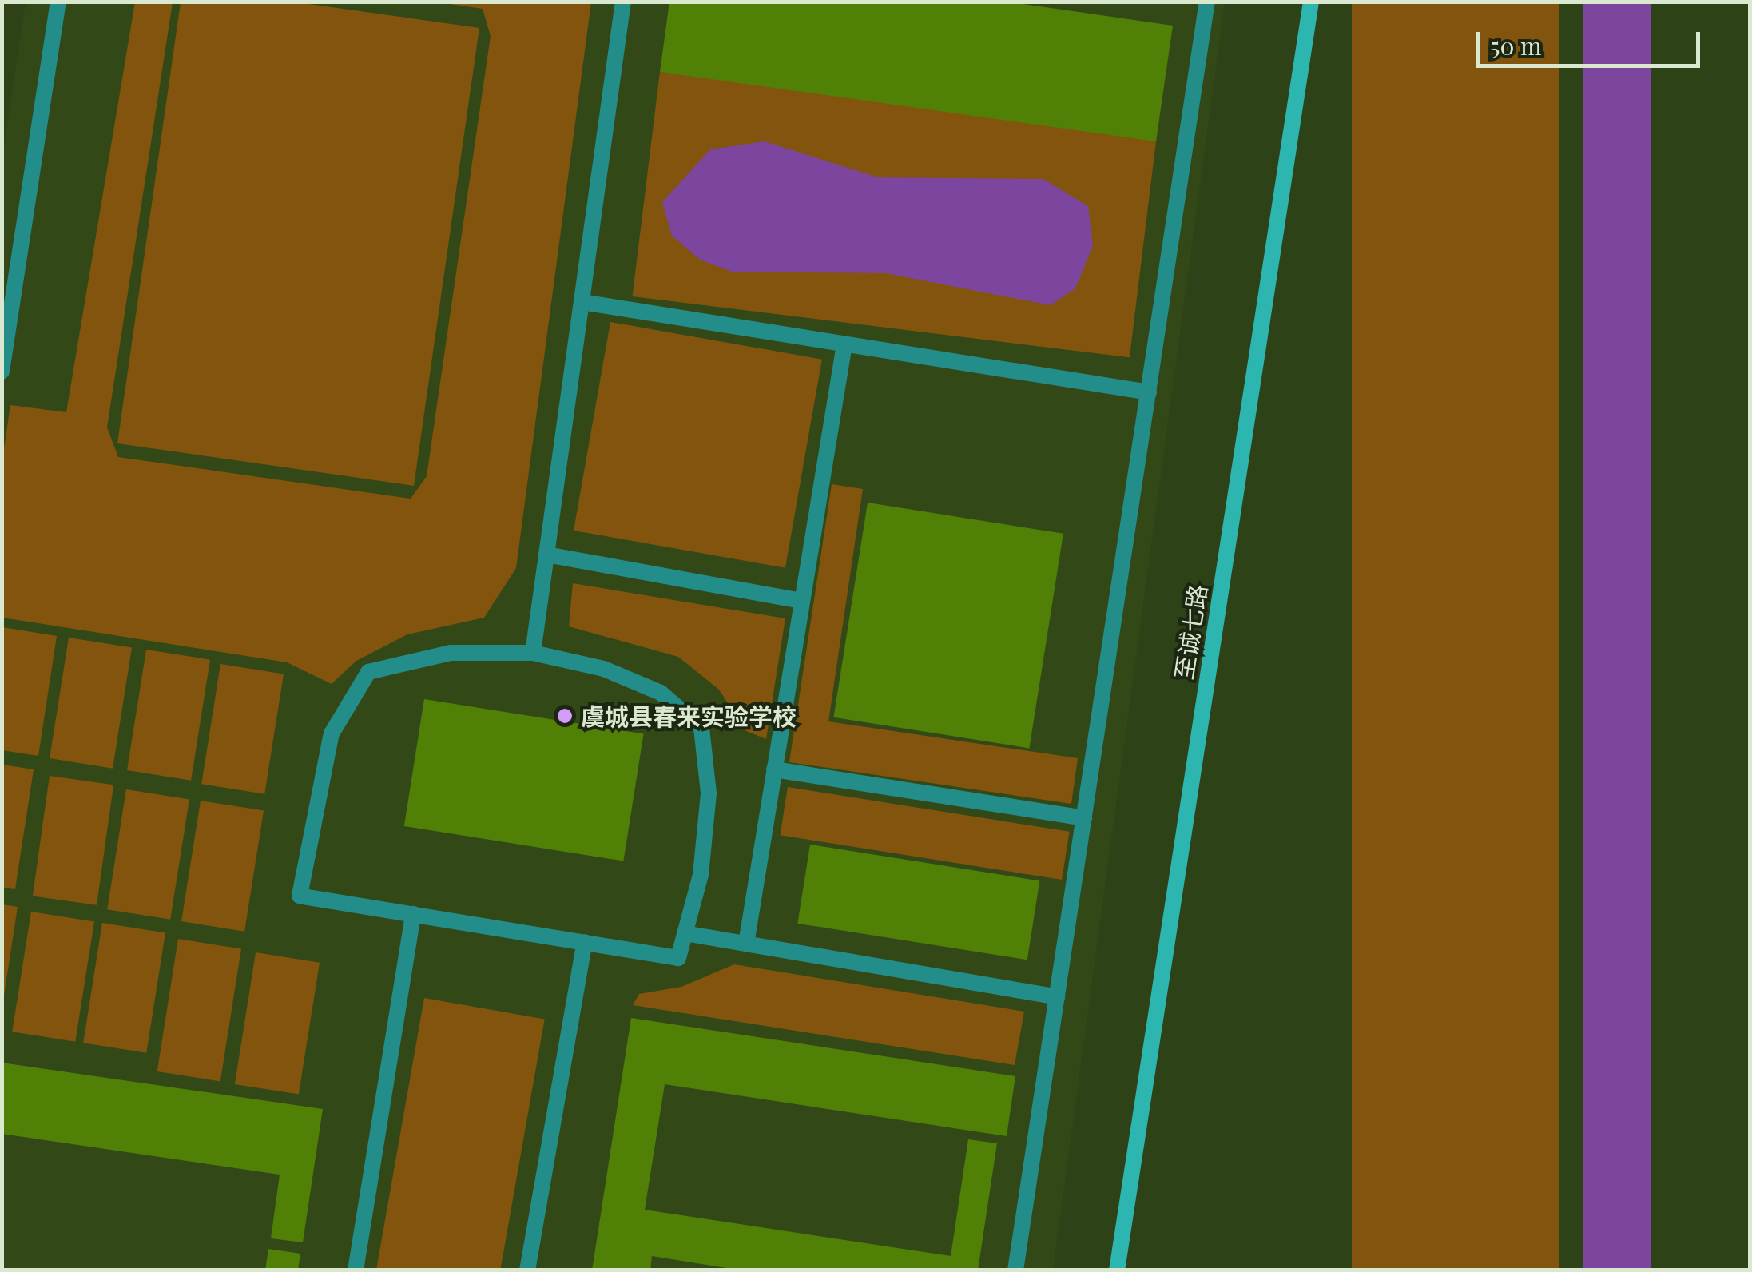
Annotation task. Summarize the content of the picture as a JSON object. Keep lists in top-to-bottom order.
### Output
{
  "streets": {
    "main road": ["至诚七路"]
  },
  "places": ["虞城县春来实验学校"],
  "scale_bar": "50 m"
}
